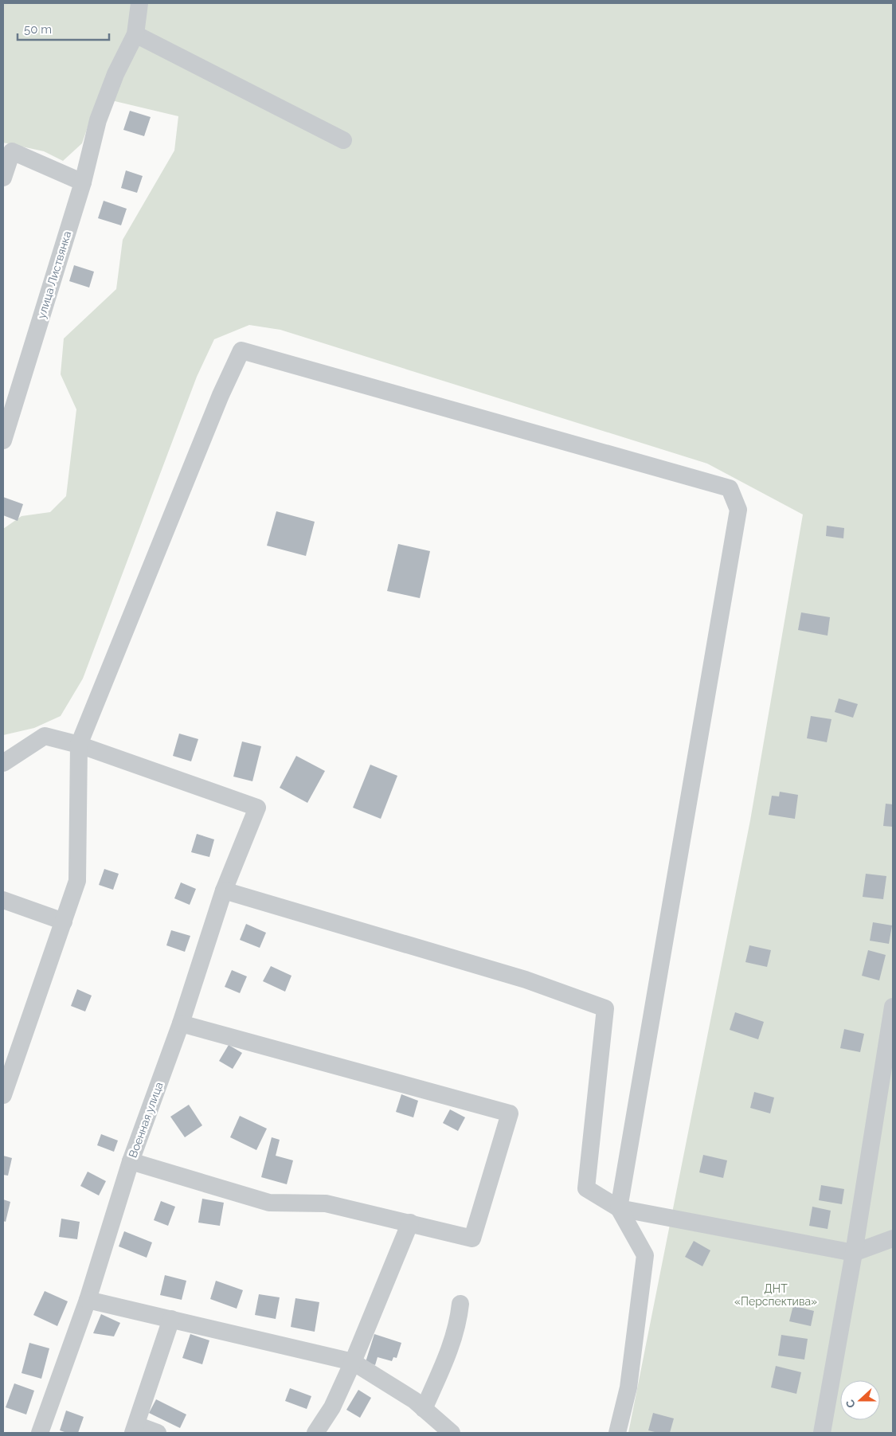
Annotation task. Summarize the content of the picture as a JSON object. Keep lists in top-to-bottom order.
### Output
{
  "streets": {
    "street": ["улица Листвянка", "Военная улица"]
  },
  "parks": ["ДНТ «Перспектива»"],
  "scale_bar": "50 m",
  "north": "left"
}
